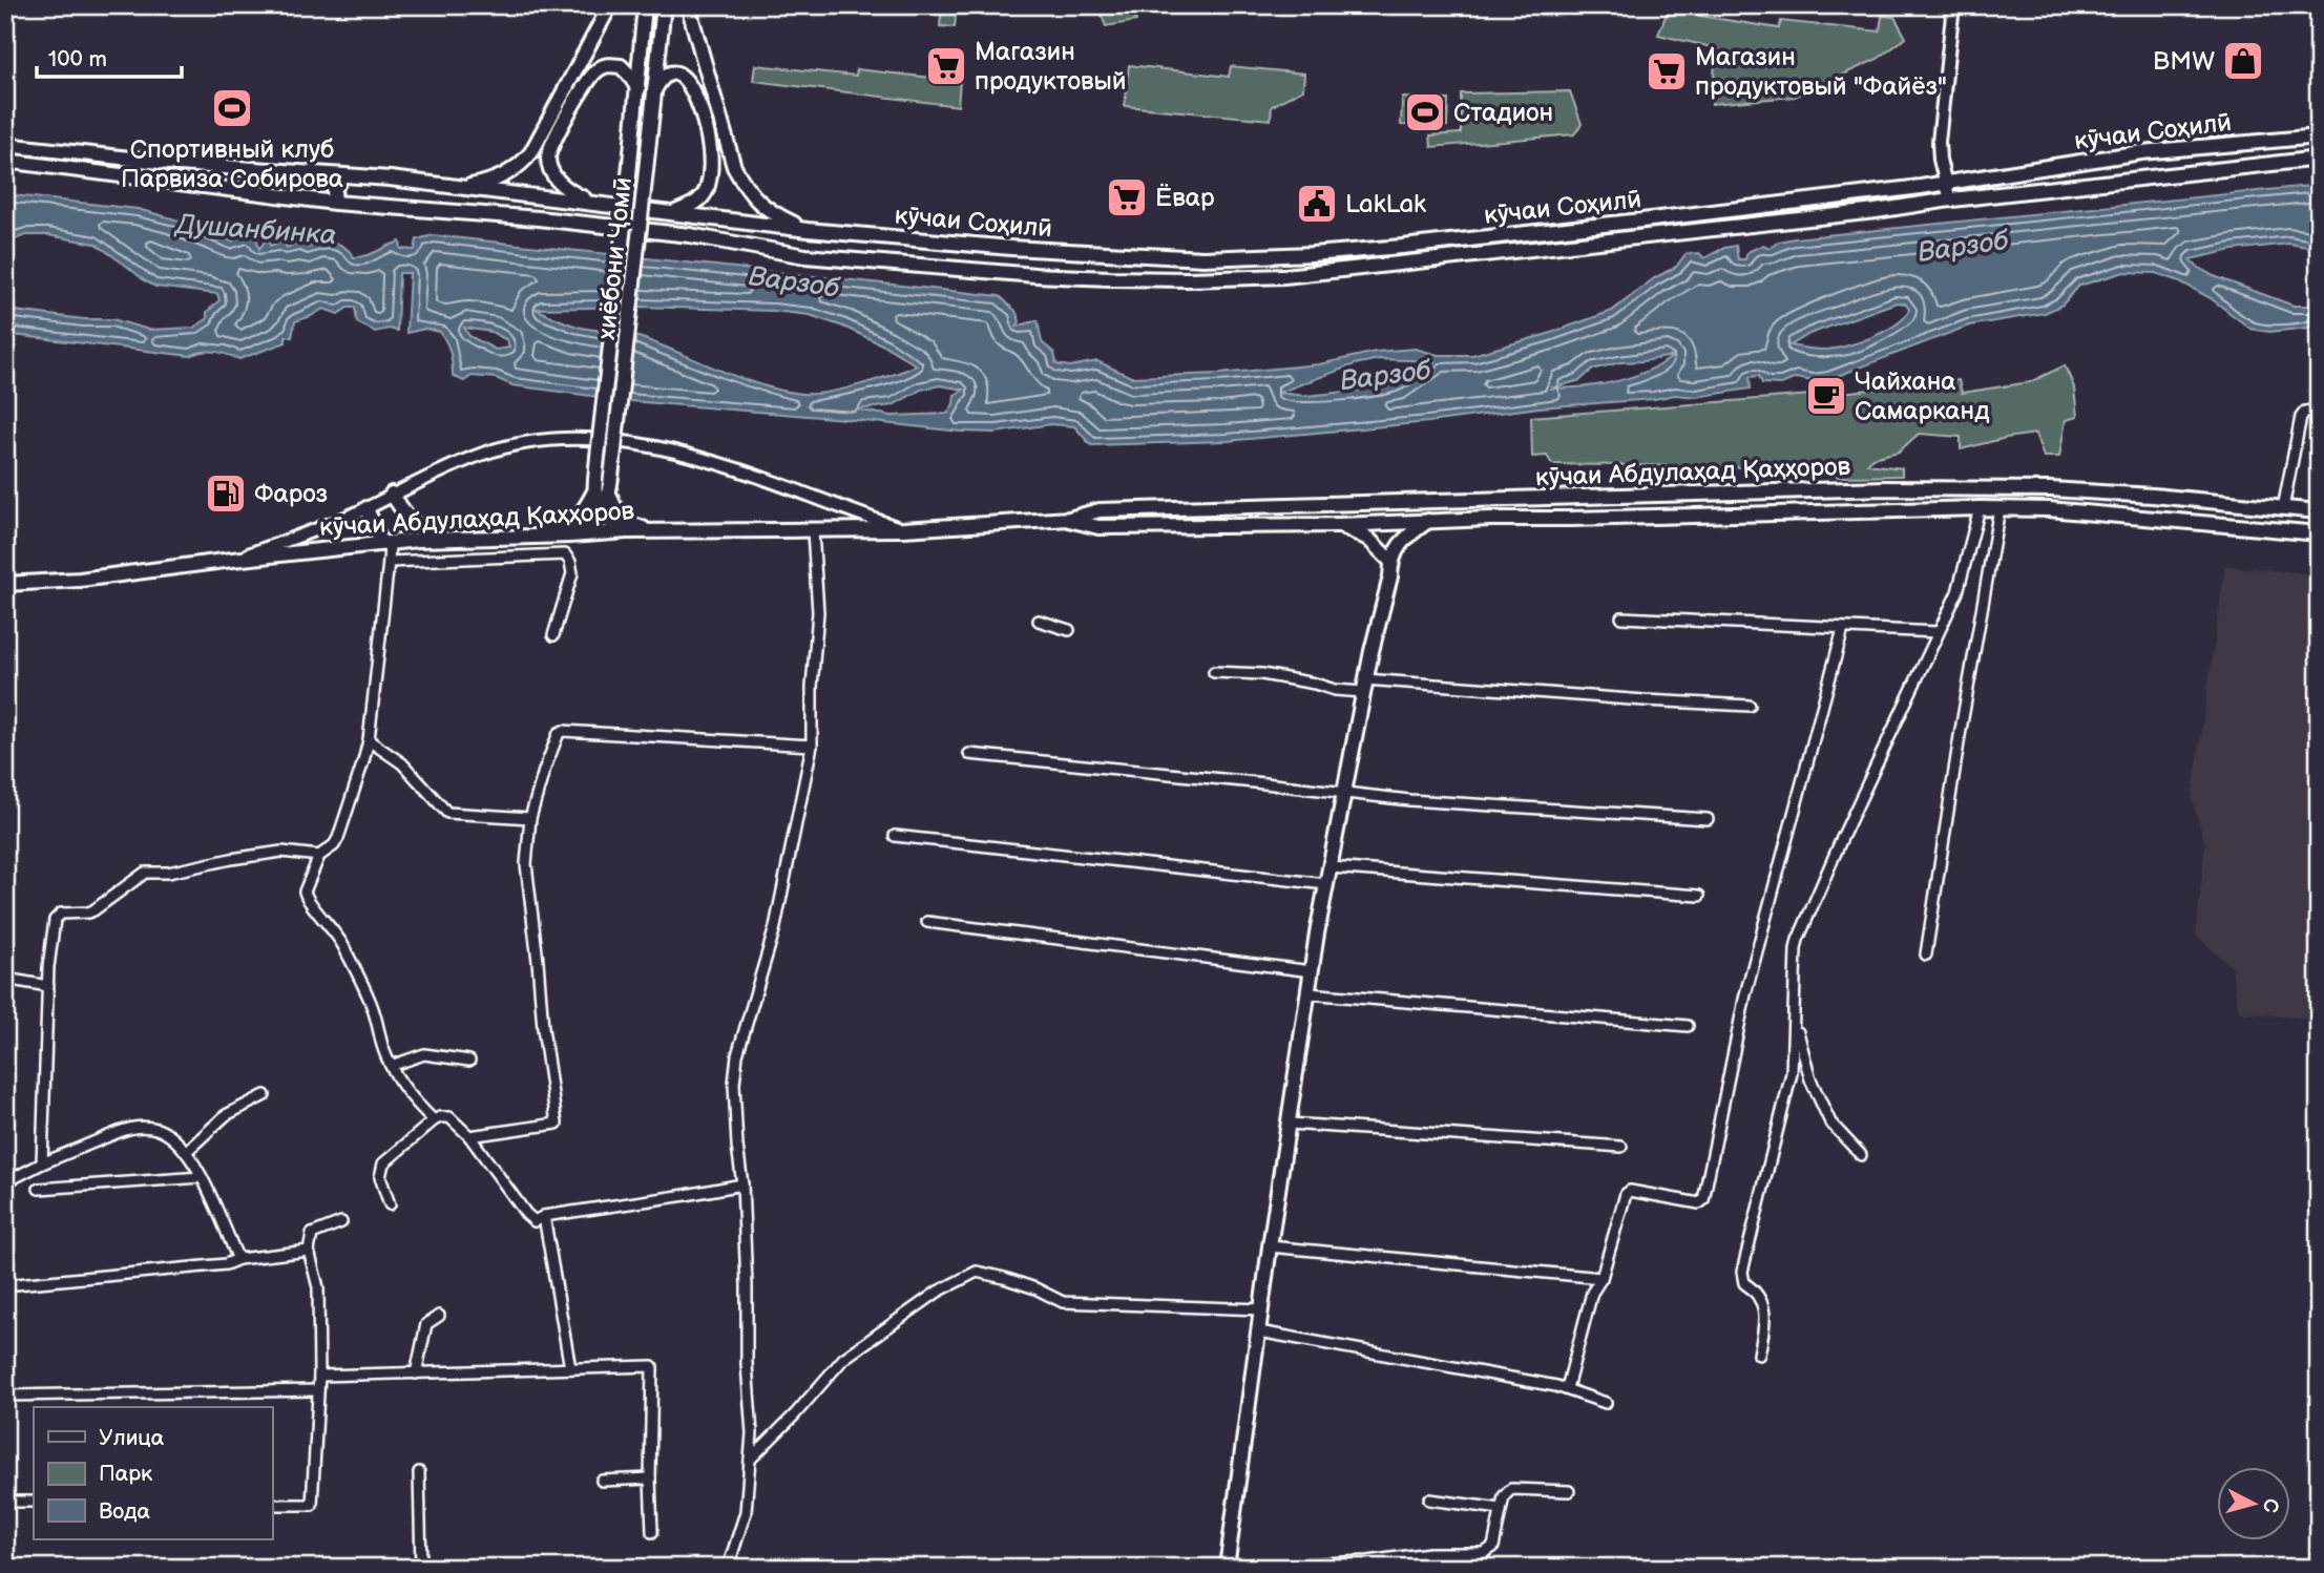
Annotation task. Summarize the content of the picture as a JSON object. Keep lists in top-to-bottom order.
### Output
{
  "streets": {
    "main road": ["кӯчаи Соҳилӣ", "хиёбони Ҷомӣ", "кӯчаи Абдулаҳад Қаҳҳоров"]
  },
  "crossings": [
    ["хиёбони Ҷомӣ", "кӯчаи Абдулаҳад Қаҳҳоров"]
  ],
  "water": ["Душанбинка", "Варзоб"],
  "places": {
    "shop": ["BMW"],
    "supermarket": ["Магазин продуктовый", "Магазин продуктовый \"Файёз\"", "Ёвар"],
    "sports": ["Спортивный клуб Парвиза Собирова", "Стадион"],
    "public building": ["LakLak"],
    "cafe": ["Чайхана Самарканд"],
    "fuel station": ["Фароз"]
  },
  "legend": ["Улица", "Парк", "Вода"],
  "scale_bar": "100 m",
  "north": "right"
}
